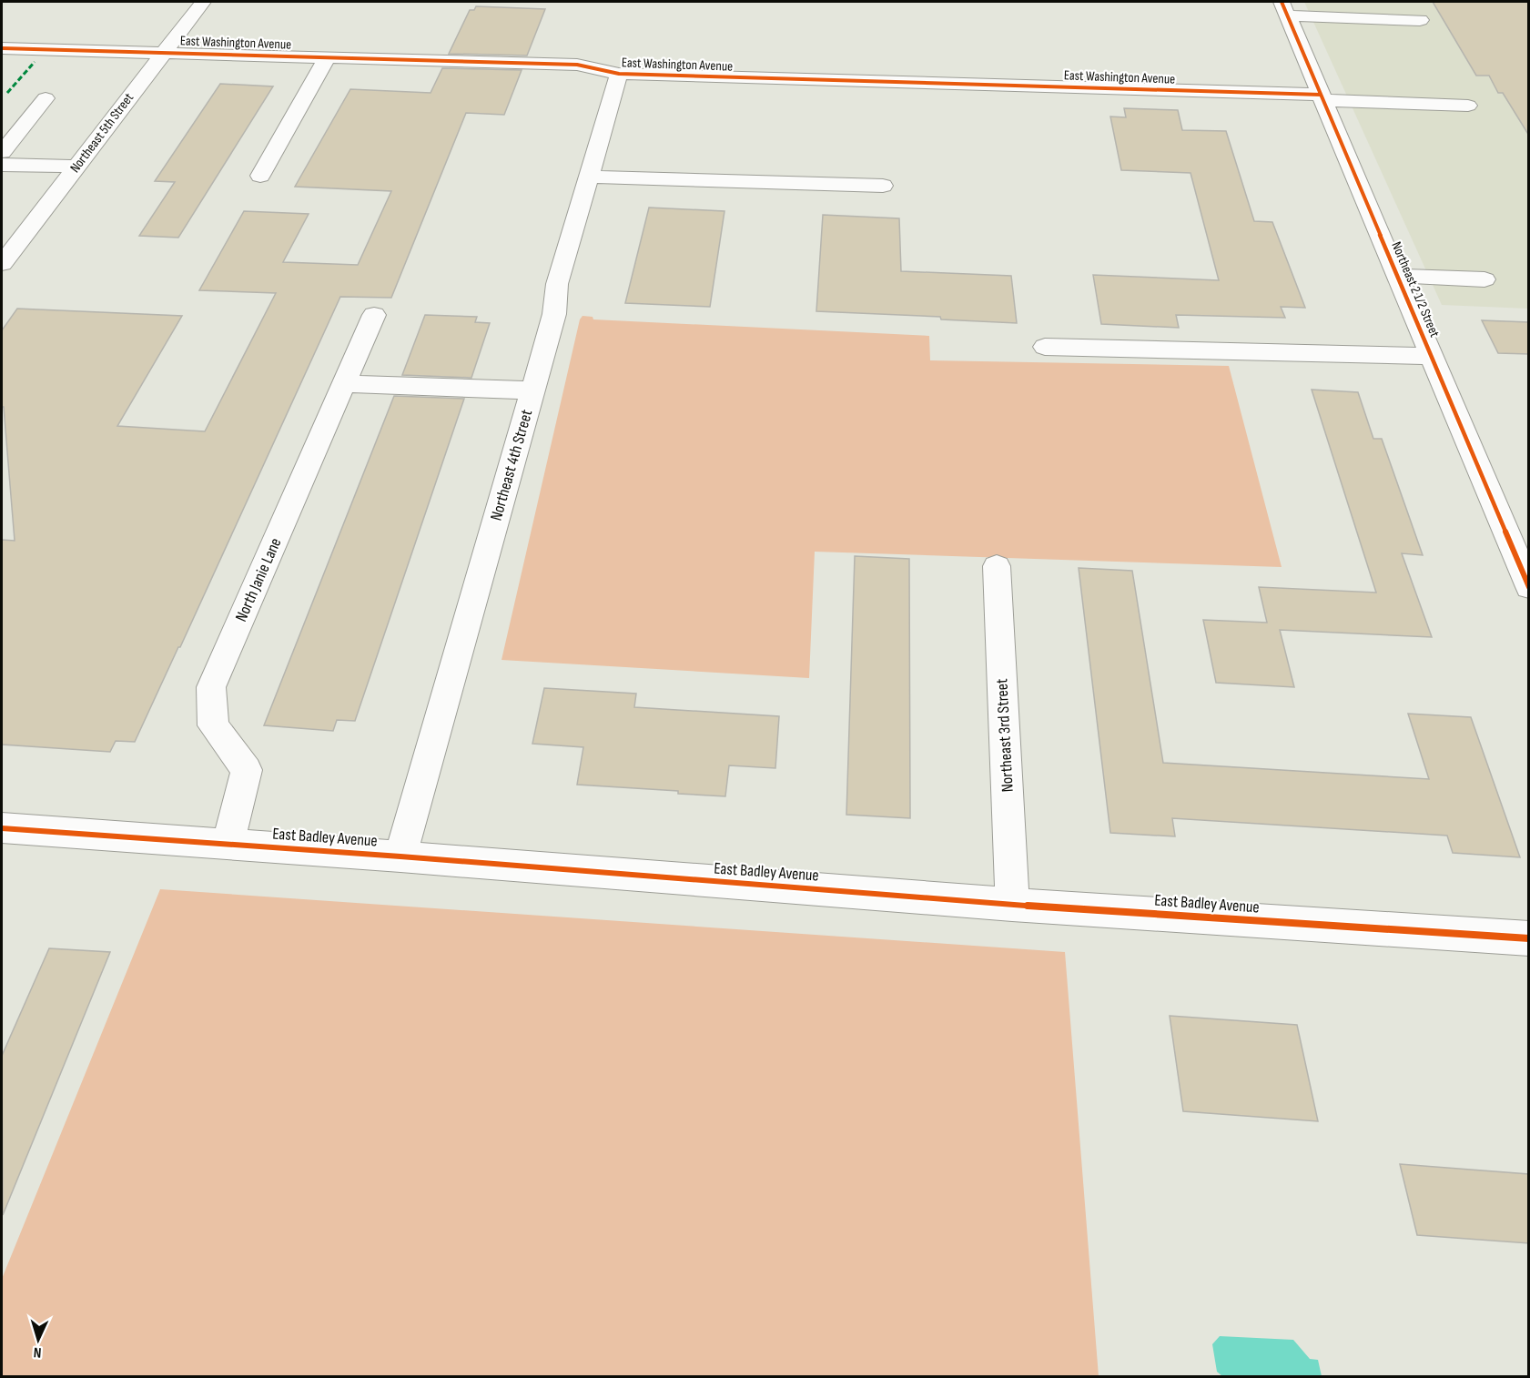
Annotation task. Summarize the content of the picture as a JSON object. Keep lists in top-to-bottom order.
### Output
{
  "streets": {
    "street": [
      "East Washington Avenue",
      "Northeast 5th Street",
      "Northeast 2 1/2 Street",
      "Northeast 4th Street",
      "North Janie Lane",
      "Northeast 3rd Street",
      "East Badley Avenue"
    ]
  },
  "crossings": [
    ["East Washington Avenue", "Northeast 5th Street"],
    ["East Washington Avenue", "Northeast 2 1/2 Street"],
    ["East Washington Avenue", "Northeast 4th Street"],
    ["Northeast 4th Street", "East Badley Avenue"],
    ["North Janie Lane", "East Badley Avenue"],
    ["Northeast 3rd Street", "East Badley Avenue"]
  ],
  "north": "bottom"
}
